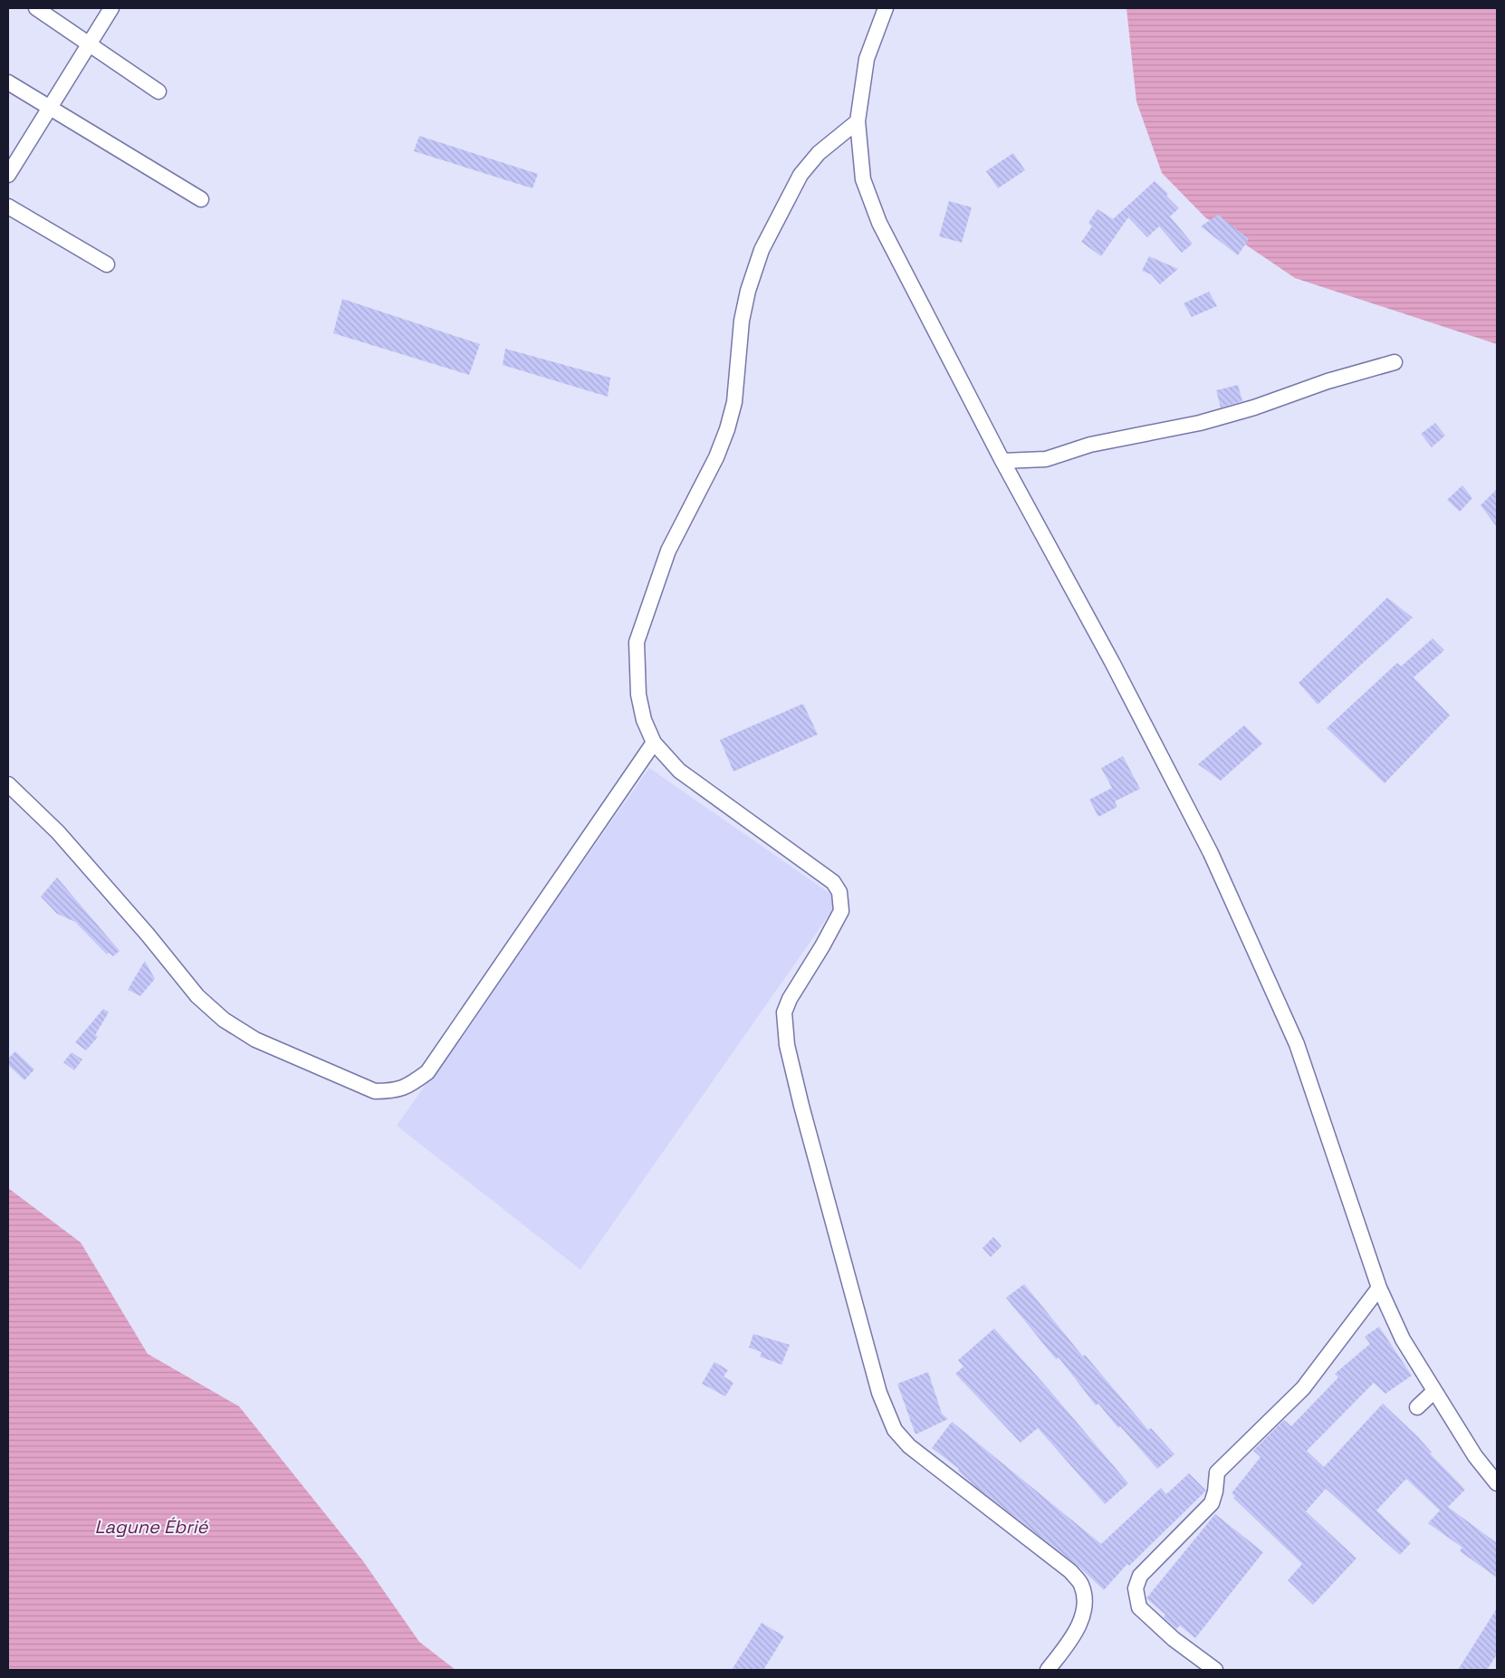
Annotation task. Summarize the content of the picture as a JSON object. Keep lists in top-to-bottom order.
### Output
{
  "water": ["Lagune Ébrié"]
}
